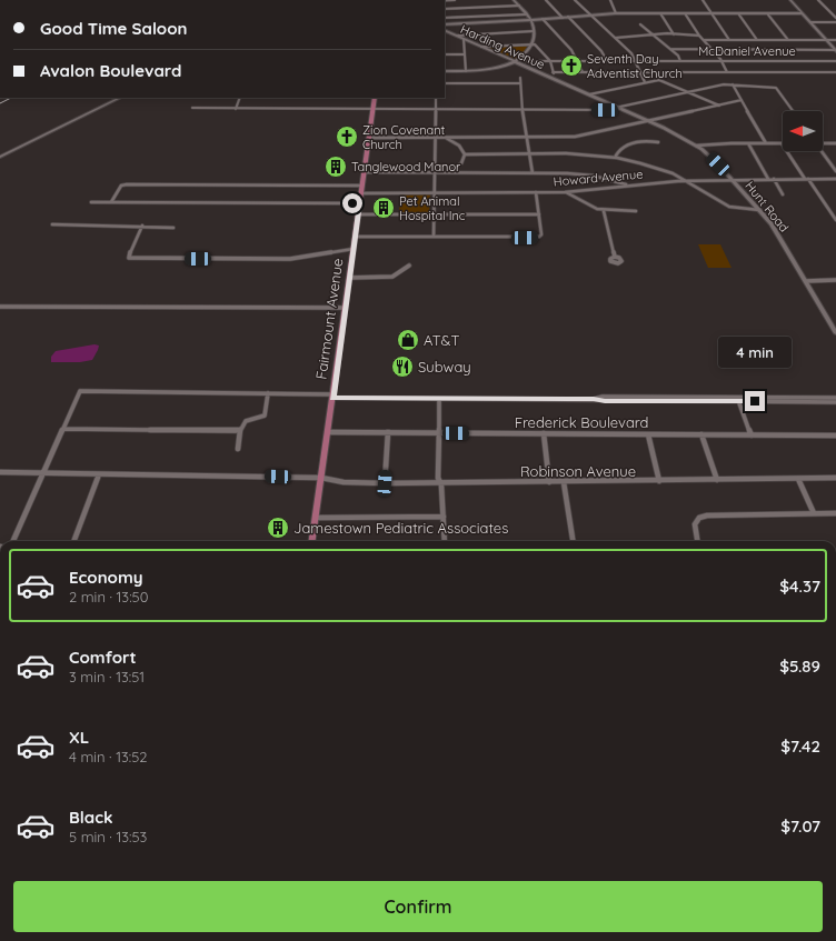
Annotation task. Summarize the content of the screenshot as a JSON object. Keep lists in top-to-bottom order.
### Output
{
  "streets": {
    "main road": ["Fairmount Avenue"],
    "street": [
      "Harding Avenue",
      "McDaniel Avenue",
      "Howard Avenue",
      "Hunt Road",
      "Frederick Boulevard",
      "Robinson Avenue"
    ]
  },
  "crossings": [
    ["Harding Avenue", "Hunt Road"],
    ["Howard Avenue", "Hunt Road"],
    ["Howard Avenue", "Fairmount Avenue"],
    ["Fairmount Avenue", "Frederick Boulevard"],
    ["Fairmount Avenue", "Robinson Avenue"]
  ],
  "places": {
    "church": ["Seventh Day Adventist Church", "Zion Covenant Church"],
    "building": ["Tanglewood Manor", "Pet Animal Hospital Inc", "Jamestown Pediatric Associates"],
    "shop": ["AT&T"],
    "restaurant": ["Subway"]
  },
  "north": "left",
  "page": {
    "banner": ["Good Time Saloon", "Avalon Boulevard"],
    "bubble": "4 min",
    "list": [
      {
        "name": "Economy",
        "note": "2 min · 13:50",
        "value": "$4.37"
      },
      {
        "name": "Comfort",
        "note": "3 min · 13:51",
        "value": "$5.89"
      },
      {
        "name": "XL",
        "note": "4 min · 13:52",
        "value": "$7.42"
      },
      {
        "name": "Black",
        "note": "5 min · 13:53",
        "value": "$7.07"
      }
    ],
    "buttons": "Confirm"
  }
}
